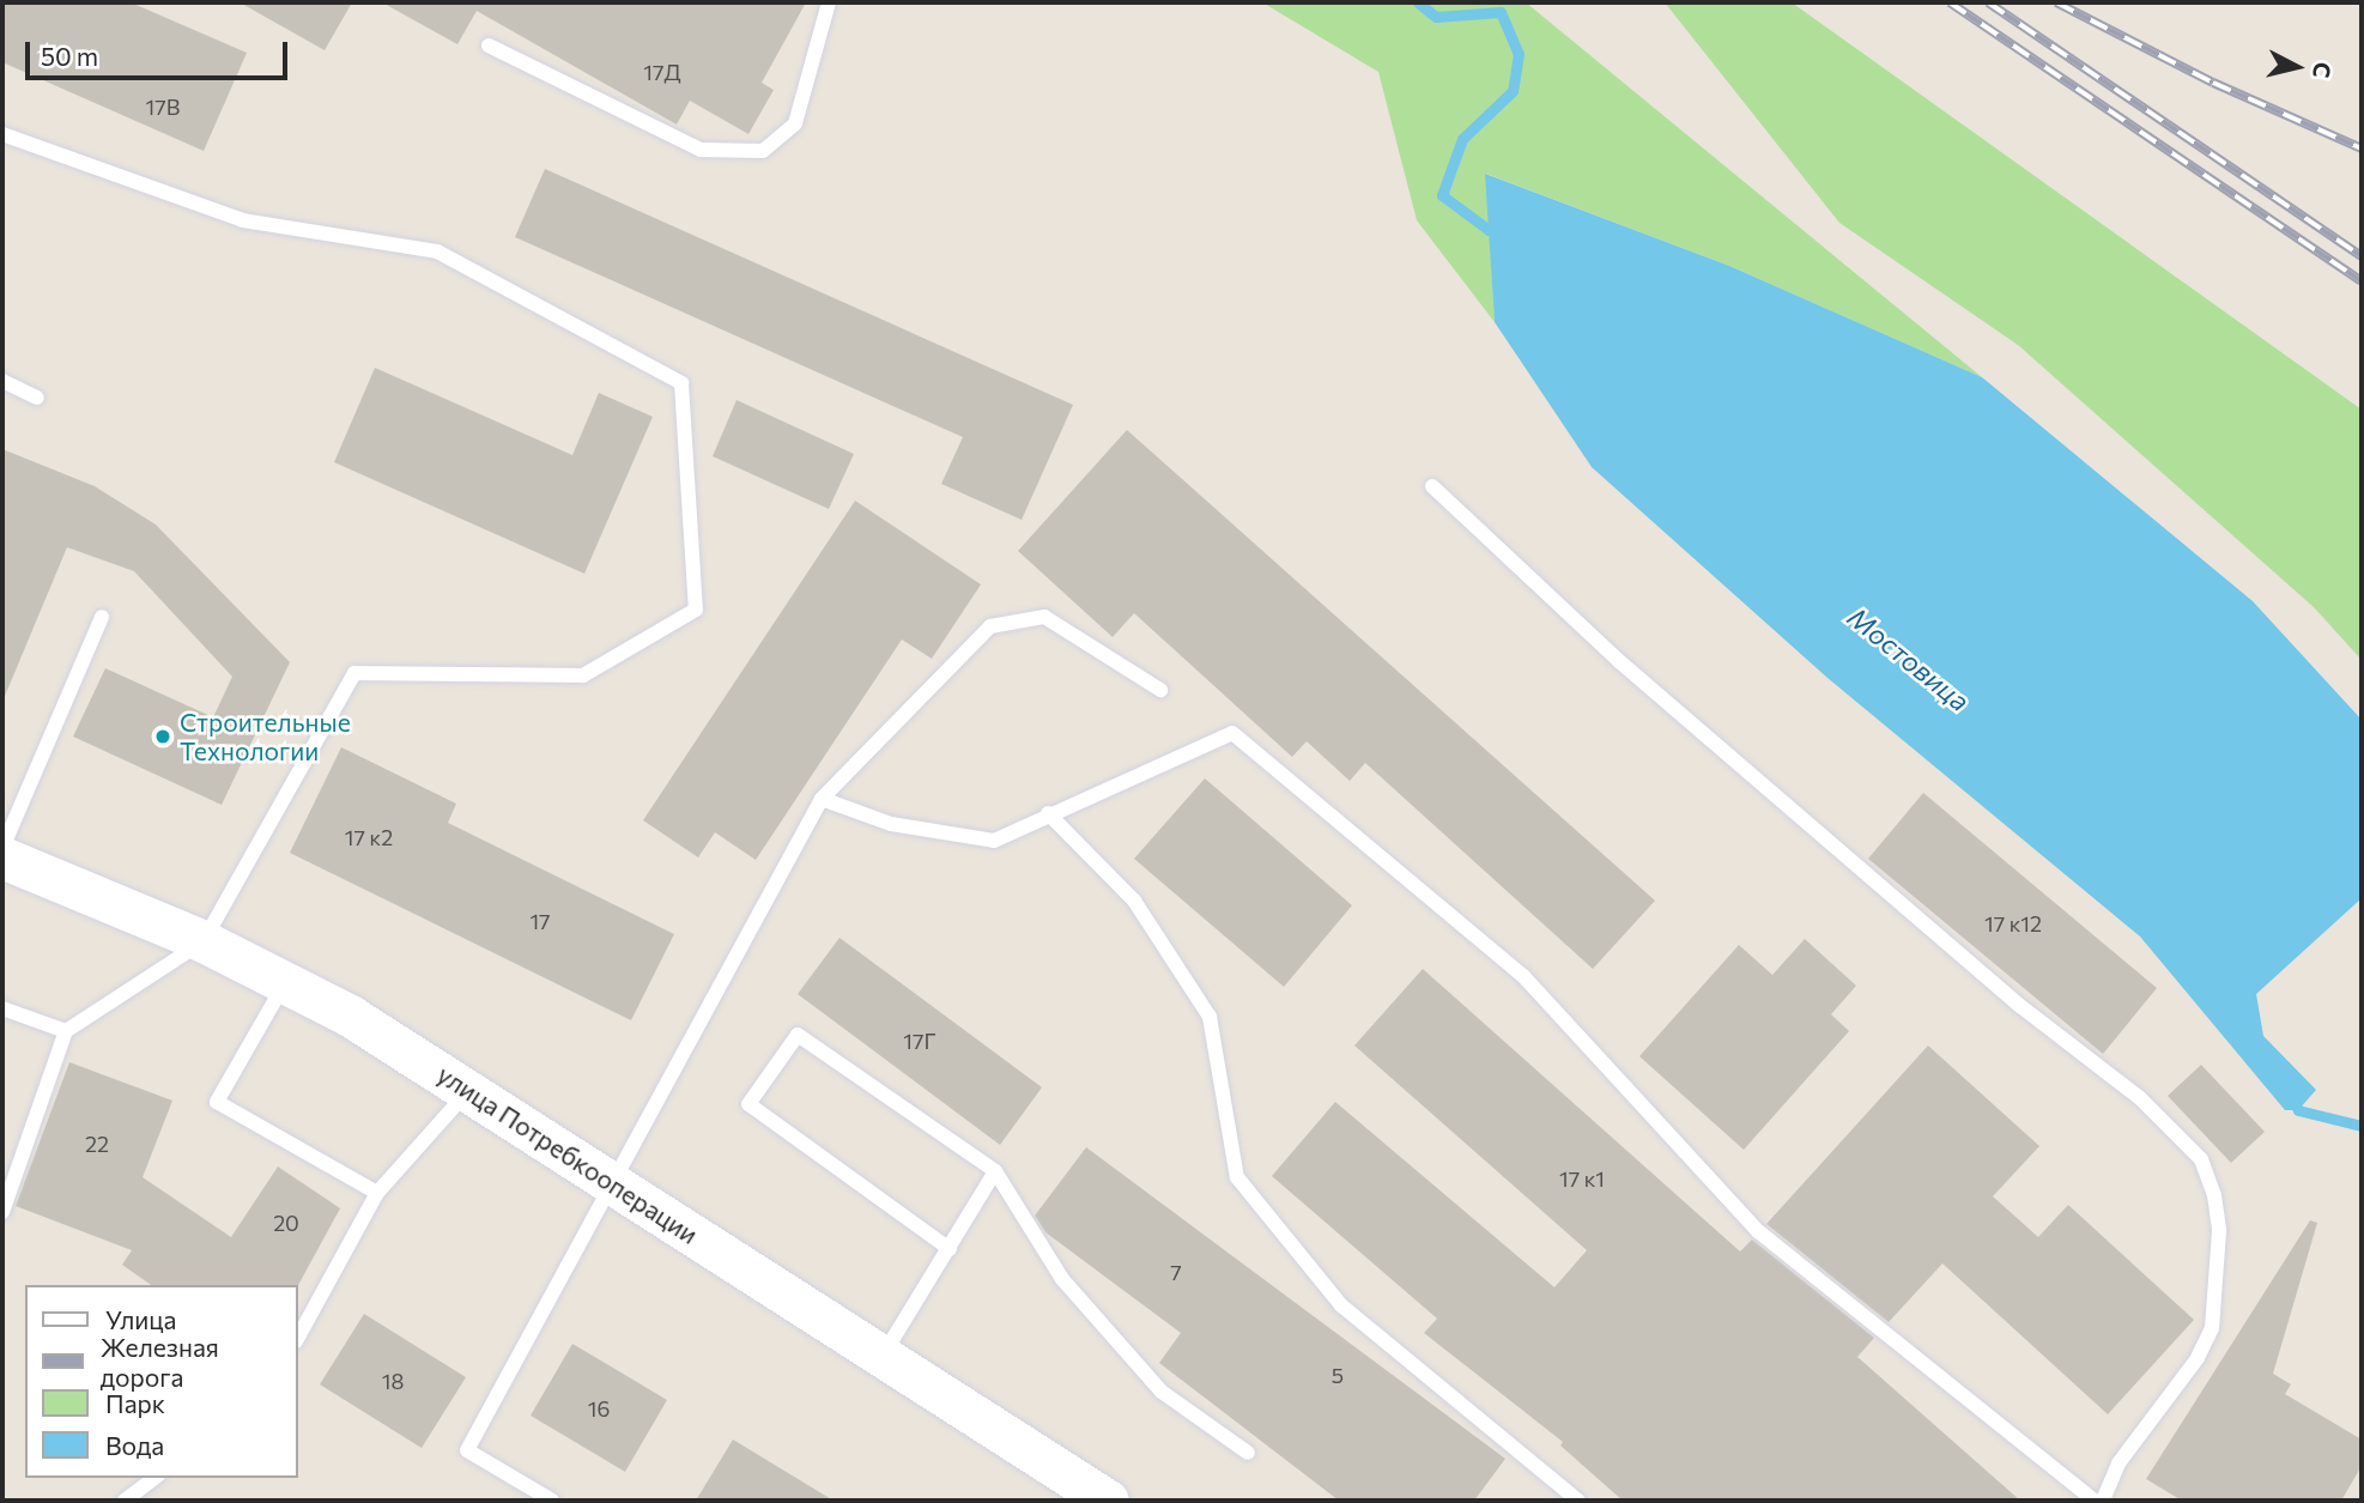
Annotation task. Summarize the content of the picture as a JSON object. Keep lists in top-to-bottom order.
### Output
{
  "streets": {
    "main road": ["улица Потребкооперации"]
  },
  "water": ["Мостовица"],
  "places": ["Строительные Технологии"],
  "house_numbers": [
    "17Д",
    "17В",
    "17 к2",
    "17",
    "17 к12",
    "17Г",
    "22",
    "17 к1",
    "20",
    "7",
    "5",
    "18",
    "16"
  ],
  "legend": [
    "Улица",
    "Железная дорога",
    "Парк",
    "Вода"
  ],
  "scale_bar": "50 m",
  "north": "right"
}
